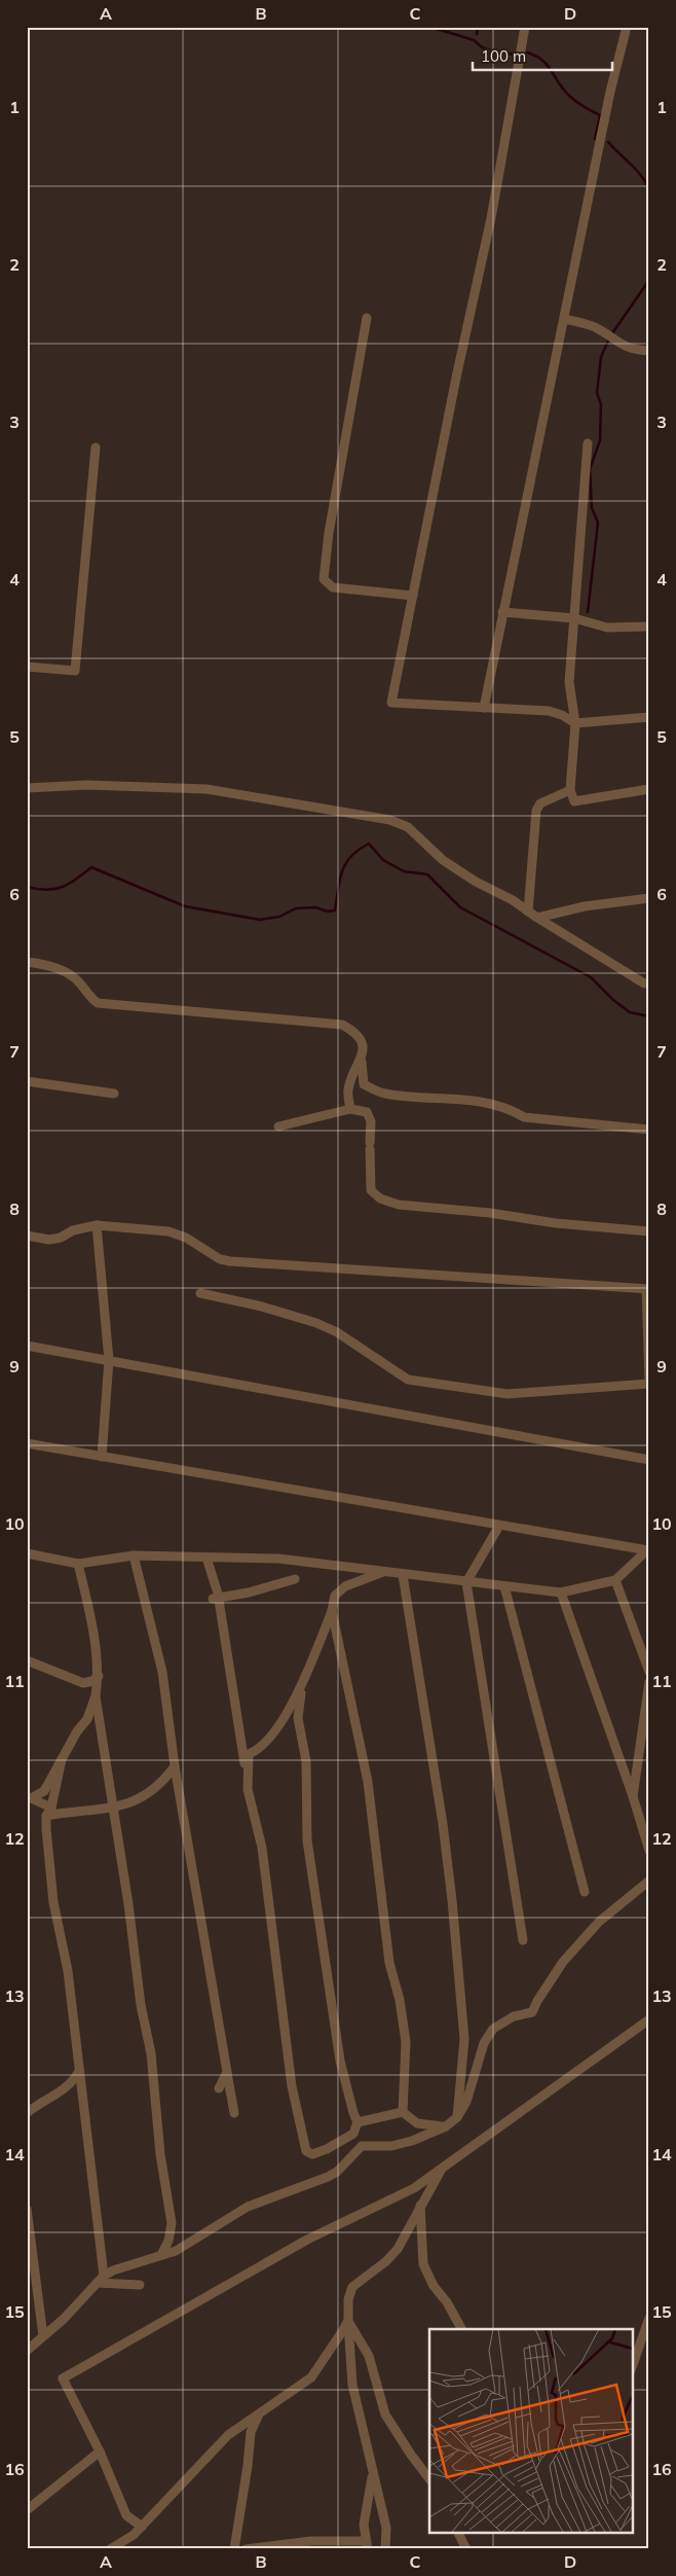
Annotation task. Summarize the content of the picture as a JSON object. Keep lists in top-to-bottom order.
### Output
{
  "scale_bar": "100 m",
  "grid": {
    "columns": [
      "A",
      "B",
      "C",
      "D"
    ],
    "rows": [
      "1",
      "2",
      "3",
      "4",
      "5",
      "6",
      "7",
      "8",
      "9",
      "10",
      "11",
      "12",
      "13",
      "14",
      "15",
      "16"
    ]
  }
}
